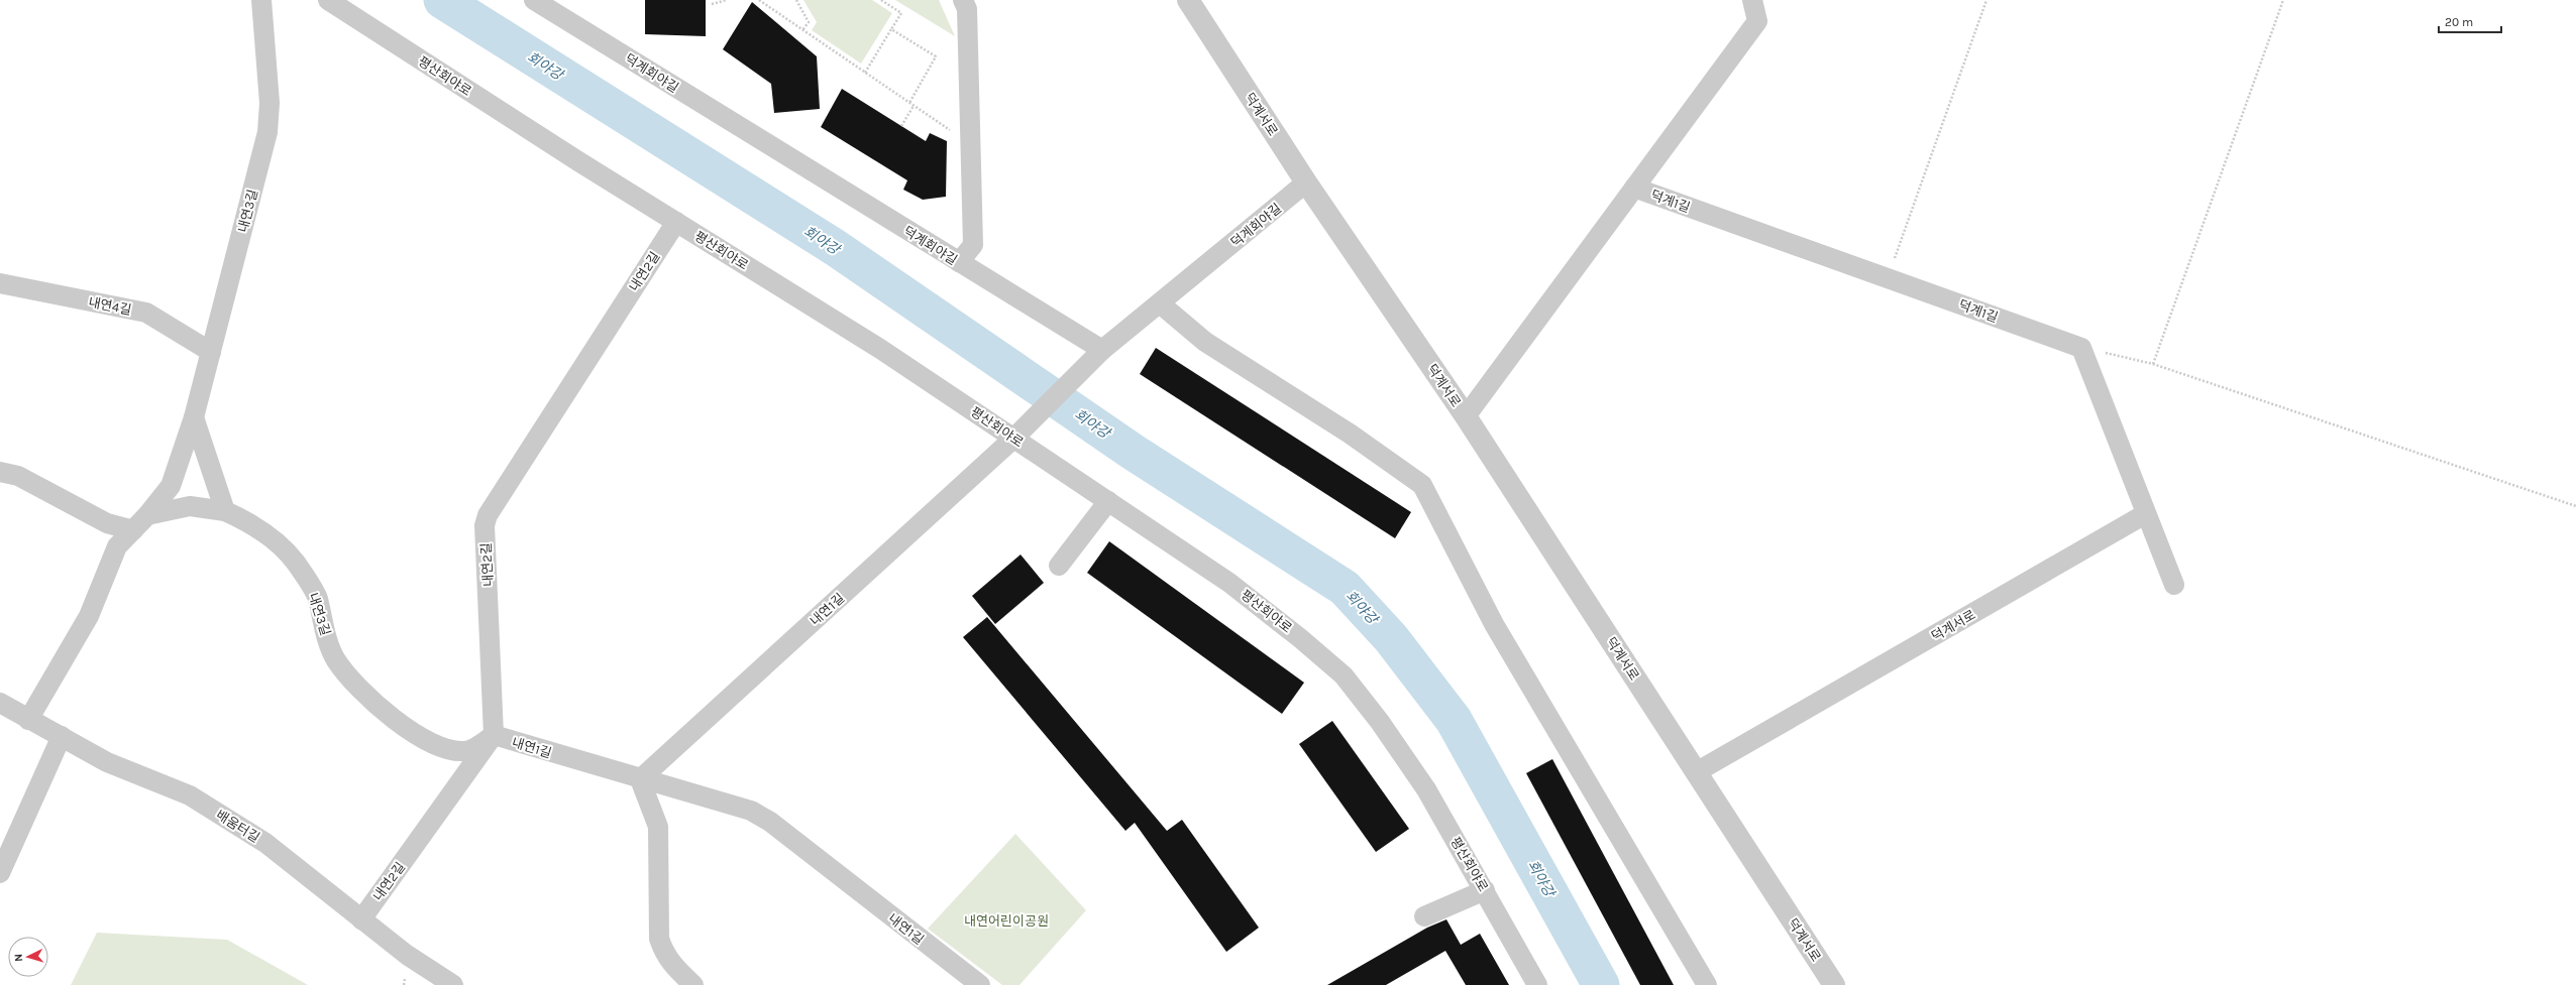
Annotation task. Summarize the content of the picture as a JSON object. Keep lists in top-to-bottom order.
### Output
{
  "streets": {
    "street": [
      "덕계회야길",
      "평산회야로",
      "덕계서로",
      "덕계1길",
      "내연3길",
      "내연2길",
      "내연4길",
      "내연1길",
      "배움터길"
    ]
  },
  "crossings": [
    ["덕계회야길", "덕계서로"],
    ["덕계회야길", "내연1길"],
    ["평산회야로", "내연2길"],
    ["평산회야로", "내연1길"],
    ["덕계서로", "덕계1길"],
    ["내연3길", "내연2길"],
    ["내연3길", "내연4길"],
    ["내연3길", "내연1길"],
    ["내연3길", "배움터길"],
    ["내연2길", "내연1길"],
    ["내연2길", "배움터길"]
  ],
  "water": ["회야강"],
  "parks": ["내연어린이공원"],
  "scale_bar": "20 m",
  "north": "left"
}
